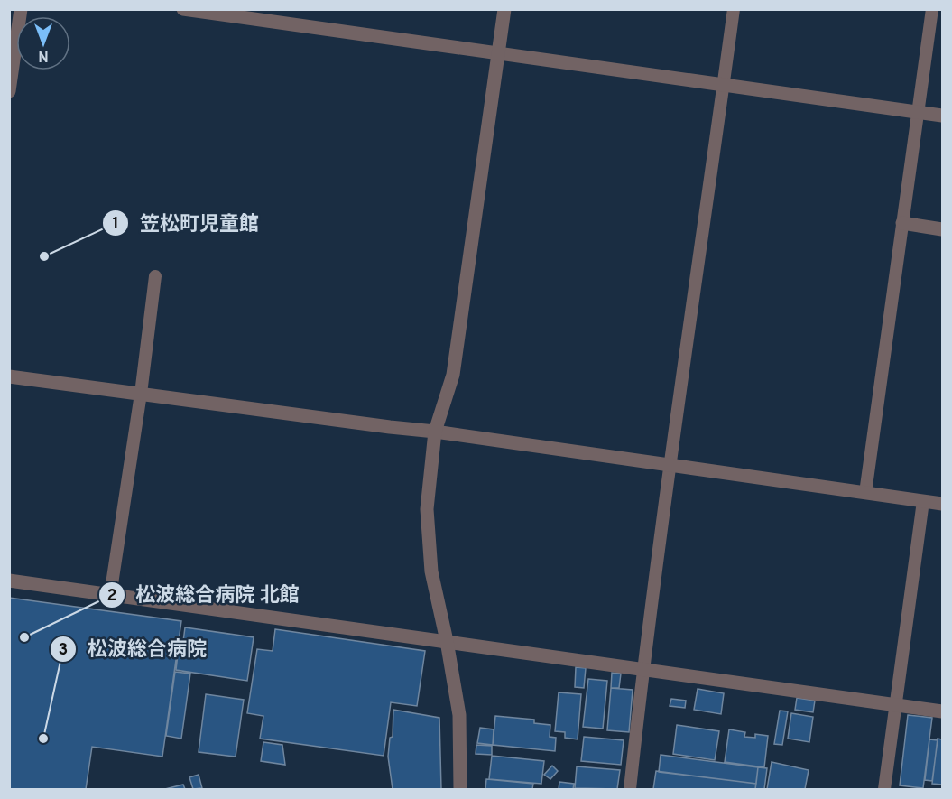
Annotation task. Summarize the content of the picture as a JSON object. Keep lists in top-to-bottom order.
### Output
{
  "places": ["笠松町児童館", "松波総合病院 北館", "松波総合病院"],
  "north": "bottom"
}
